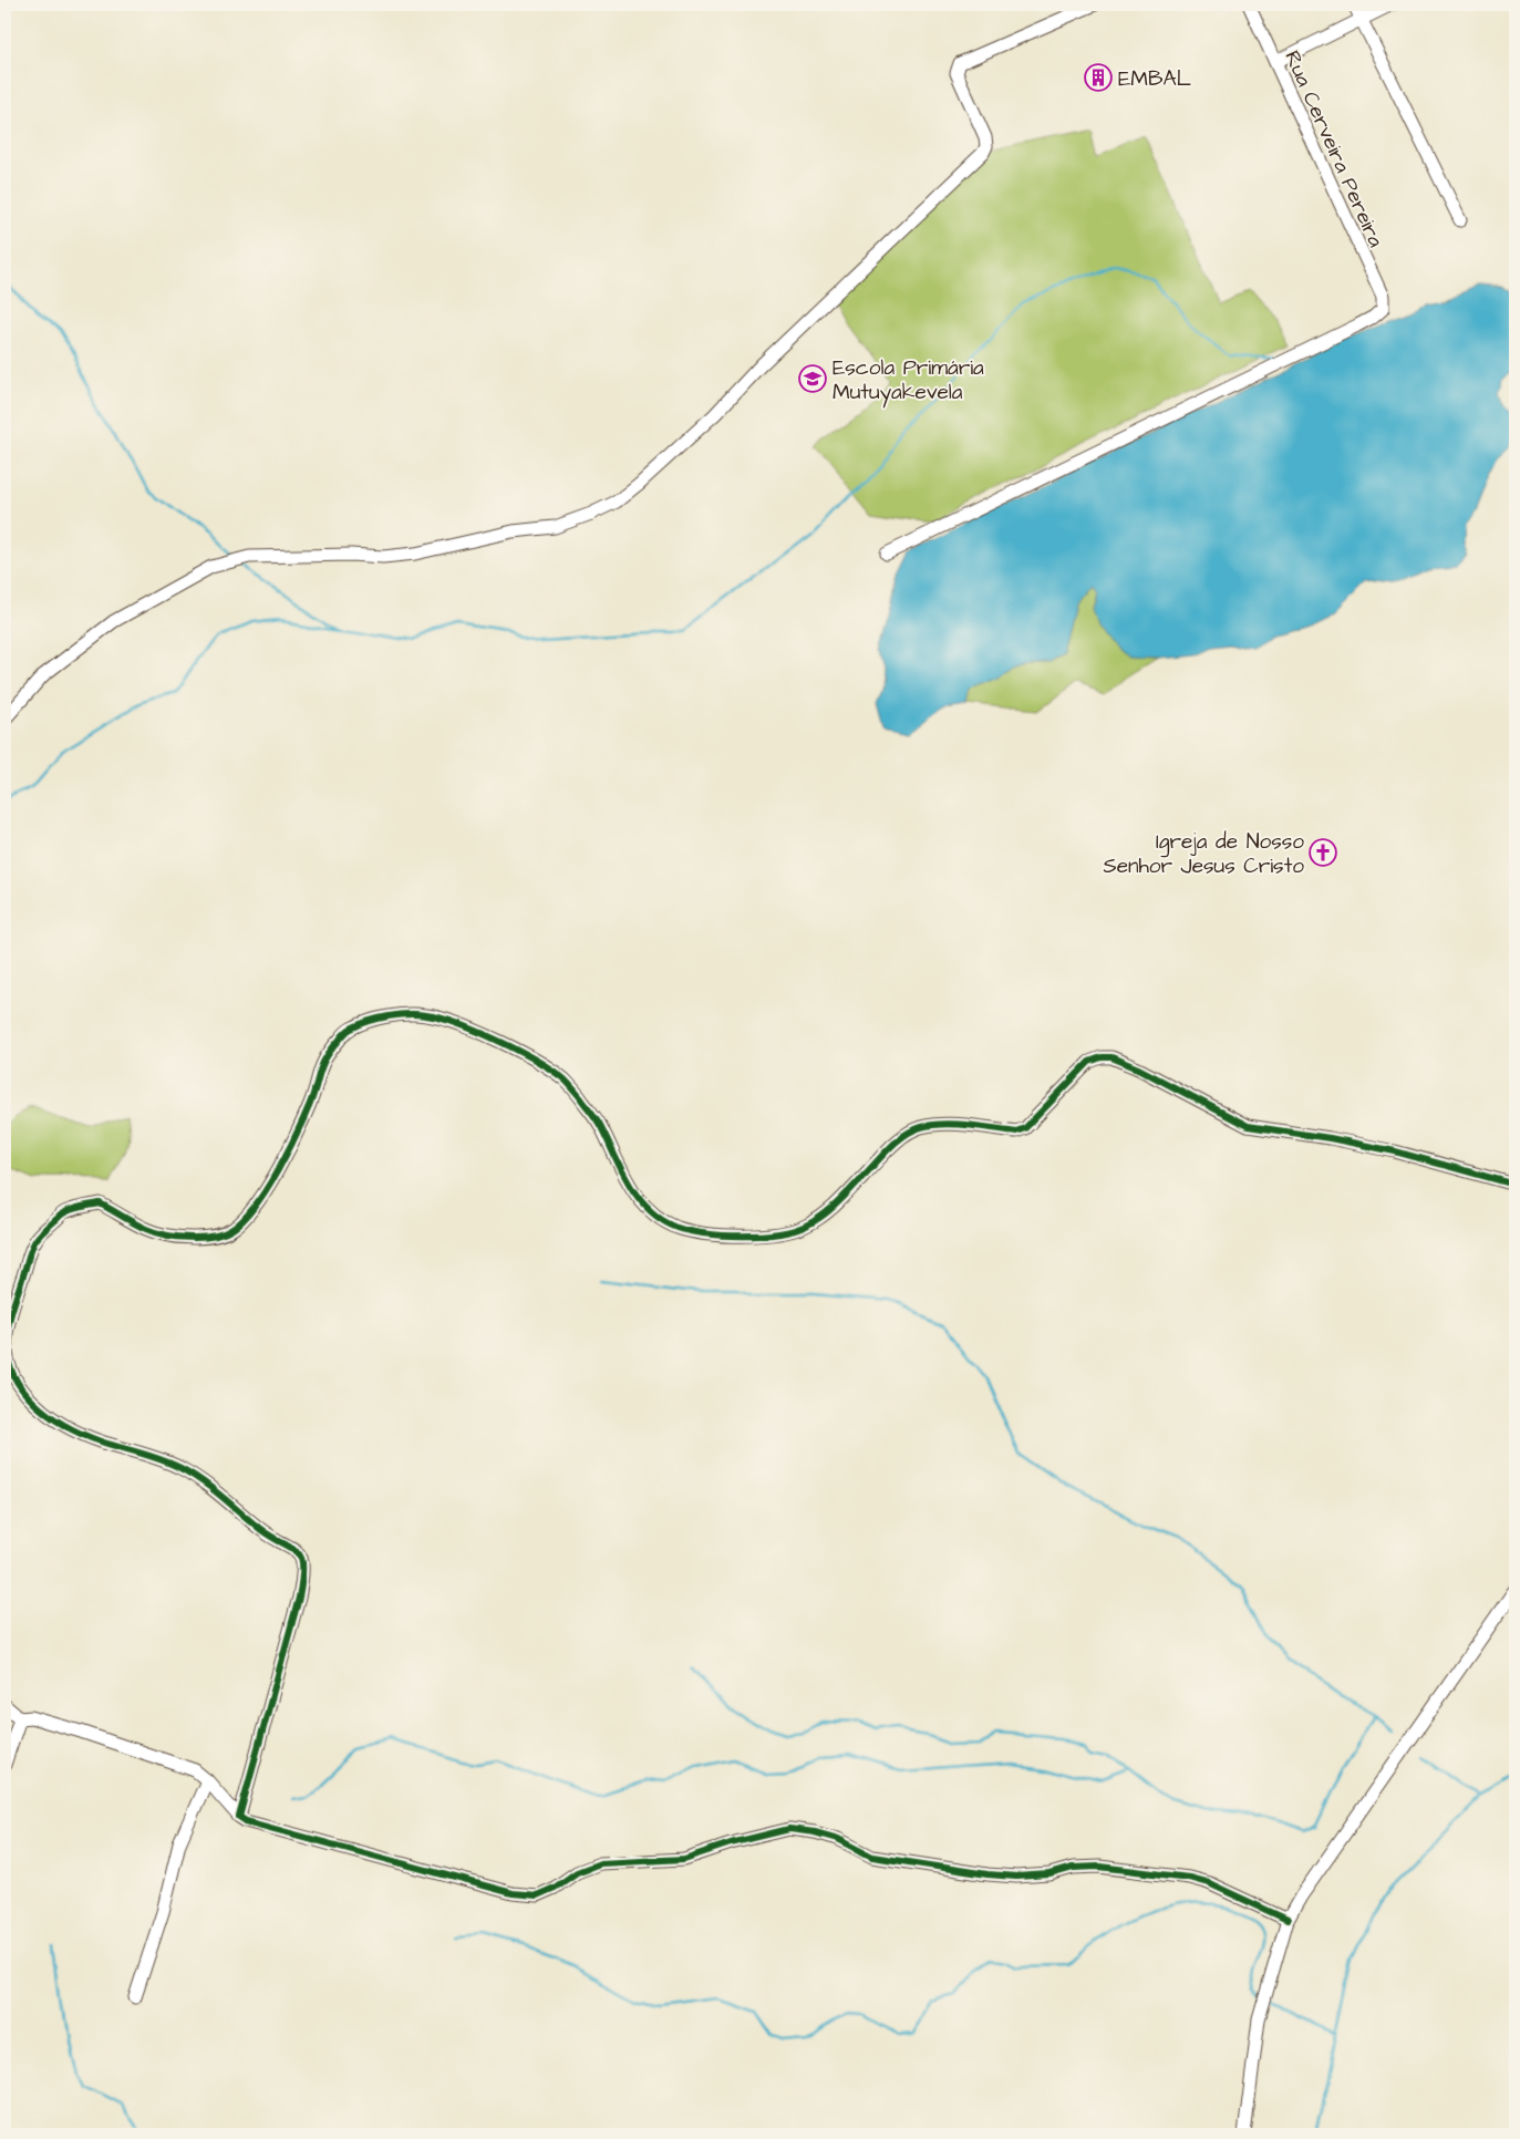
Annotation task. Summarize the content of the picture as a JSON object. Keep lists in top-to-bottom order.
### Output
{
  "streets": {
    "street": ["Rua Cerveira Pereira"]
  },
  "places": {
    "building": ["EMBAL"],
    "school or university": ["Escola Primária Mutuyakevela"],
    "church": ["Igreja de Nosso Senhor Jesus Cristo"]
  }
}
